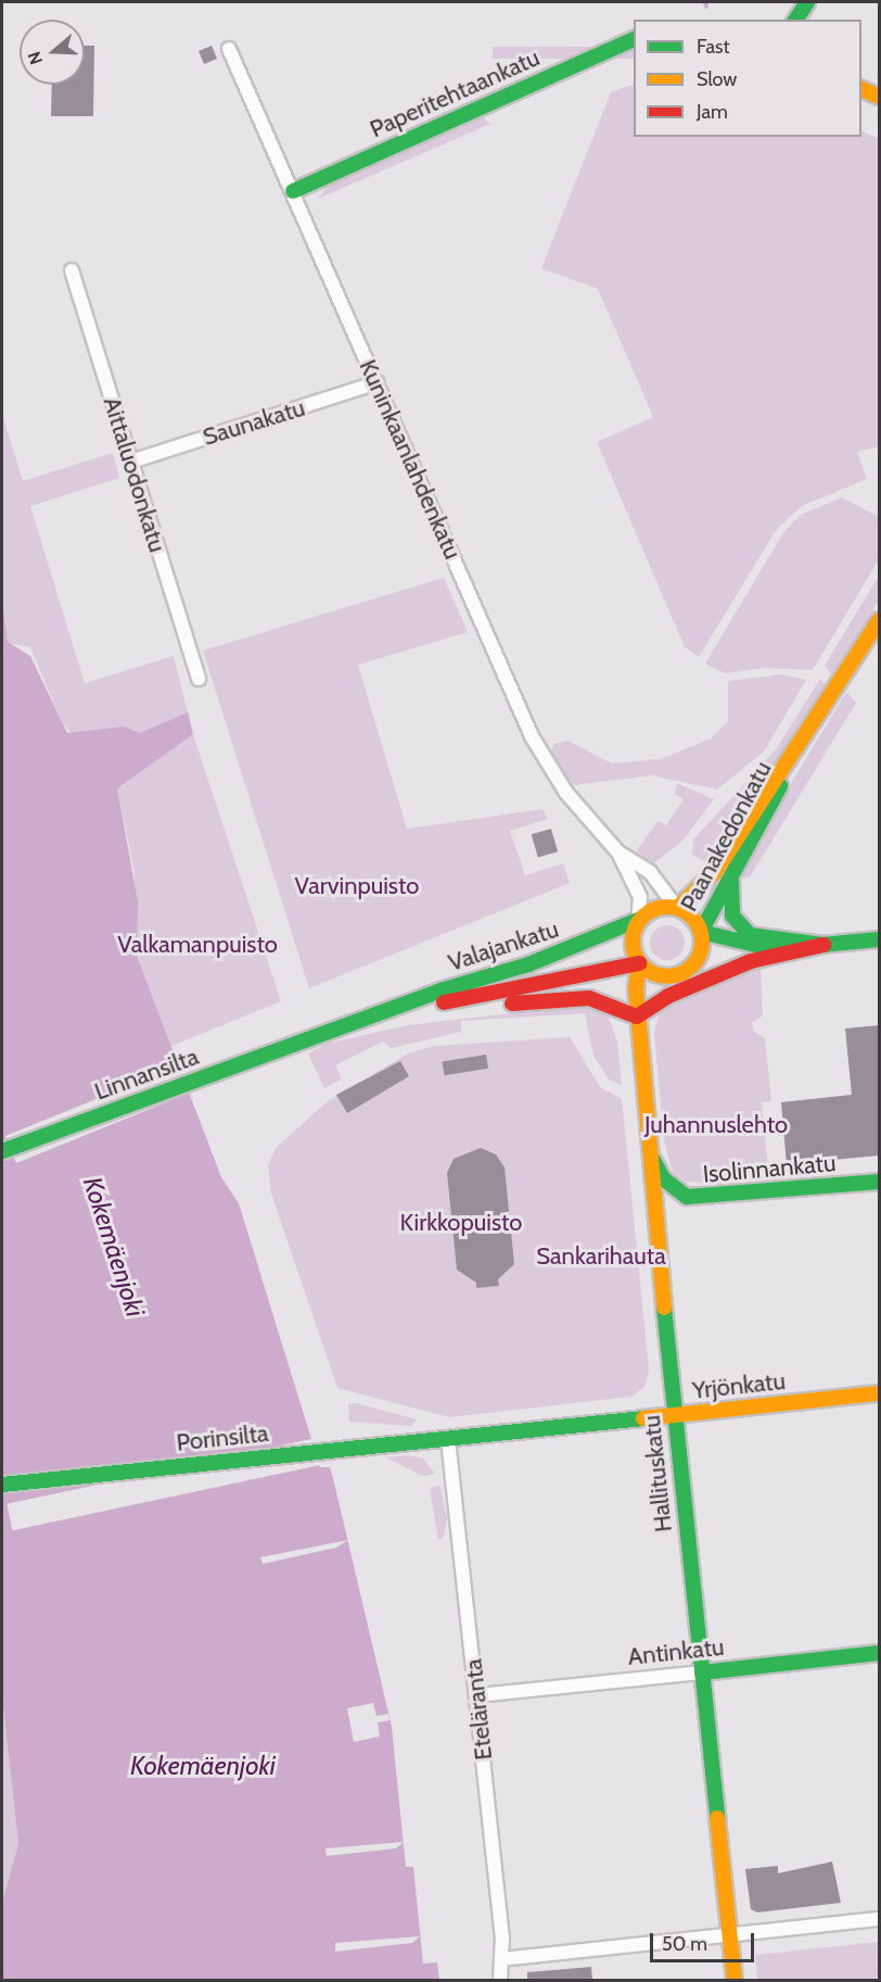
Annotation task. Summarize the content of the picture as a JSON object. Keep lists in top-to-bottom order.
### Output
{
  "streets": {
    "main road": [
      "Paperitehtaankatu",
      "Paanakedonkatu",
      "Valajankatu",
      "Linnansilta",
      "Isolinnankatu",
      "Yrjönkatu",
      "Porinsilta",
      "Hallituskatu",
      "Antinkatu"
    ],
    "street": [
      "Saunakatu",
      "Kuninkaanlahdenkatu",
      "Aittaluodonkatu",
      "Eteläranta"
    ]
  },
  "crossings": [
    ["Paperitehtaankatu", "Kuninkaanlahdenkatu"],
    ["Saunakatu", "Kuninkaanlahdenkatu"],
    ["Saunakatu", "Aittaluodonkatu"],
    ["Kuninkaanlahdenkatu", "Paanakedonkatu"],
    ["Kuninkaanlahdenkatu", "Valajankatu"],
    ["Kuninkaanlahdenkatu", "Hallituskatu"],
    ["Paanakedonkatu", "Valajankatu"],
    ["Paanakedonkatu", "Hallituskatu"],
    ["Valajankatu", "Linnansilta"],
    ["Valajankatu", "Hallituskatu"],
    ["Isolinnankatu", "Hallituskatu"],
    ["Yrjönkatu", "Porinsilta"],
    ["Yrjönkatu", "Hallituskatu"],
    ["Yrjönkatu", "Eteläranta"],
    ["Porinsilta", "Eteläranta"],
    ["Hallituskatu", "Antinkatu"],
    ["Antinkatu", "Eteläranta"]
  ],
  "water": ["Kokemäenjoki"],
  "parks": [
    "Varvinpuisto",
    "Valkamanpuisto",
    "Juhannuslehto",
    "Kirkkopuisto",
    "Sankarihauta"
  ],
  "legend": ["Fast", "Slow", "Jam"],
  "scale_bar": "50 m",
  "north": "left"
}
